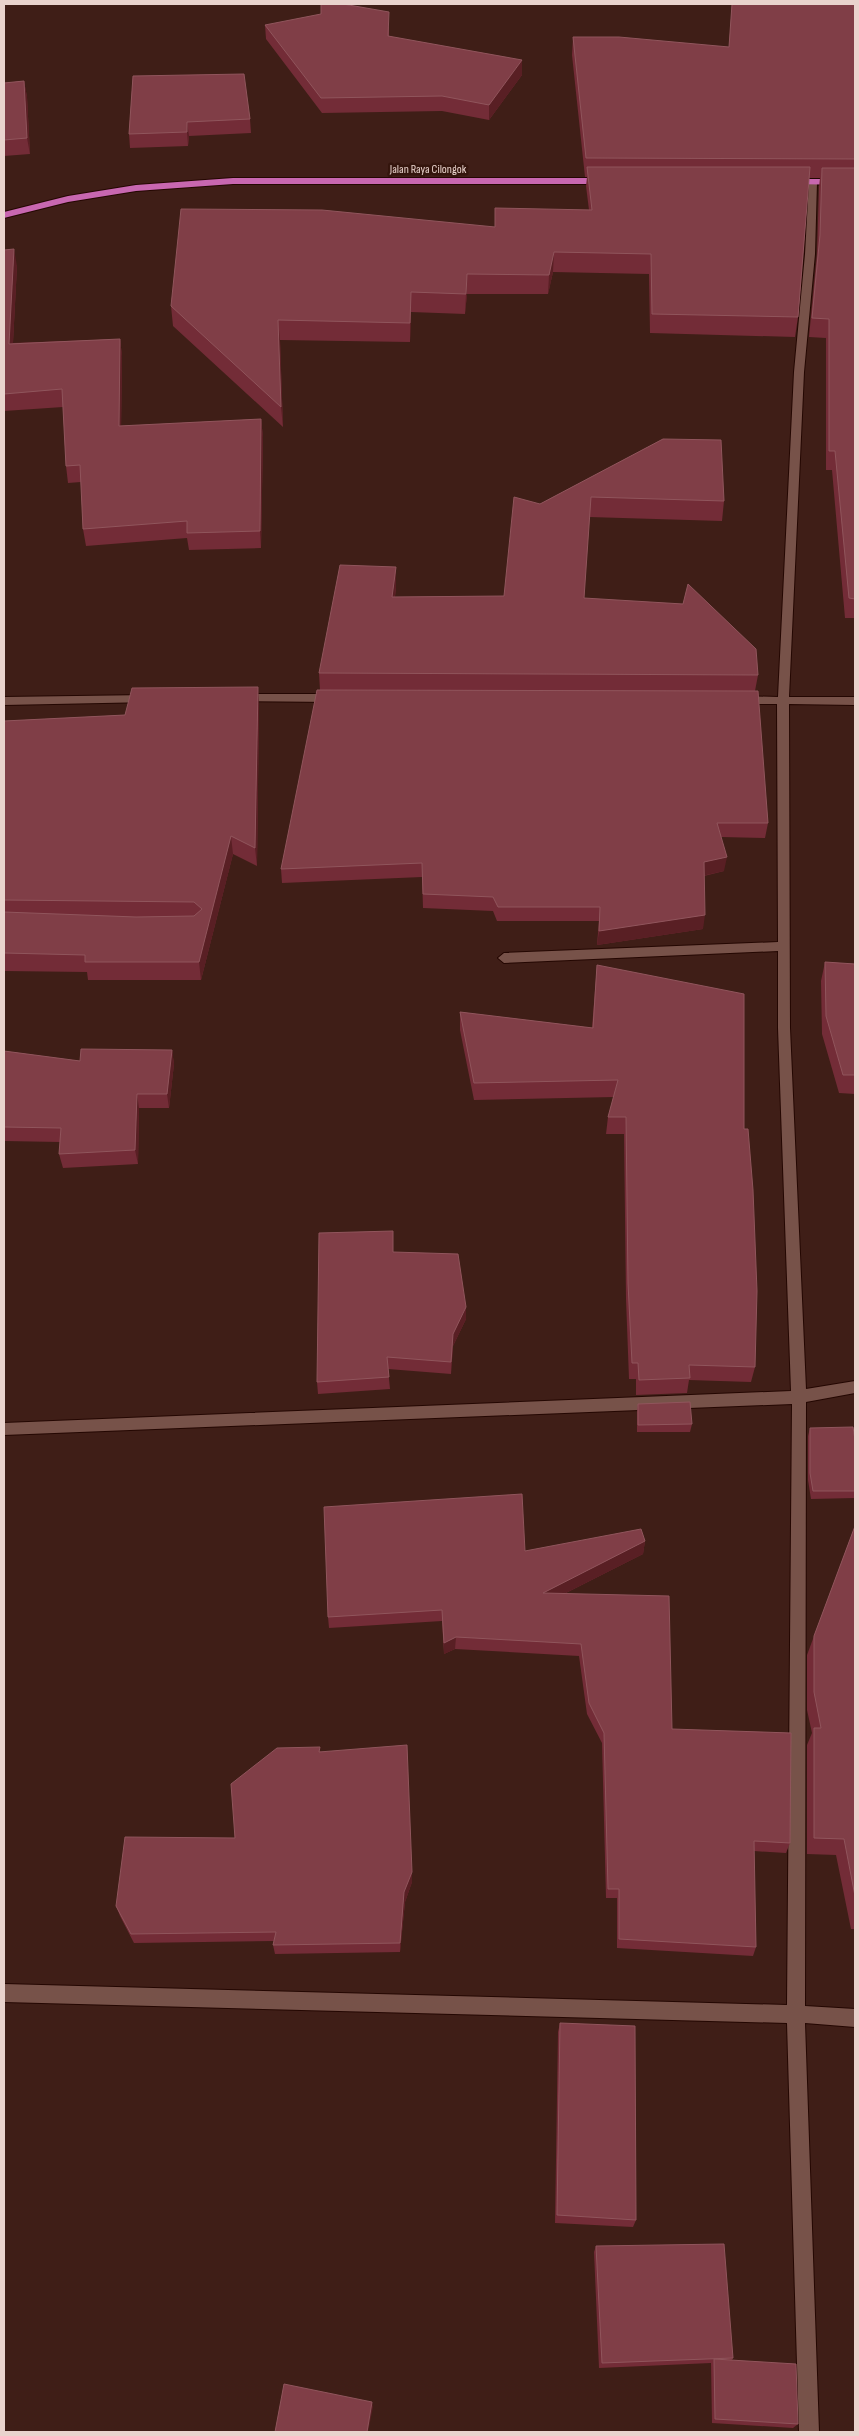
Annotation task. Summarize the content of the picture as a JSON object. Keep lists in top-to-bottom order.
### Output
{
  "streets": {
    "highway": ["Jalan Raya Cilongok"]
  }
}
